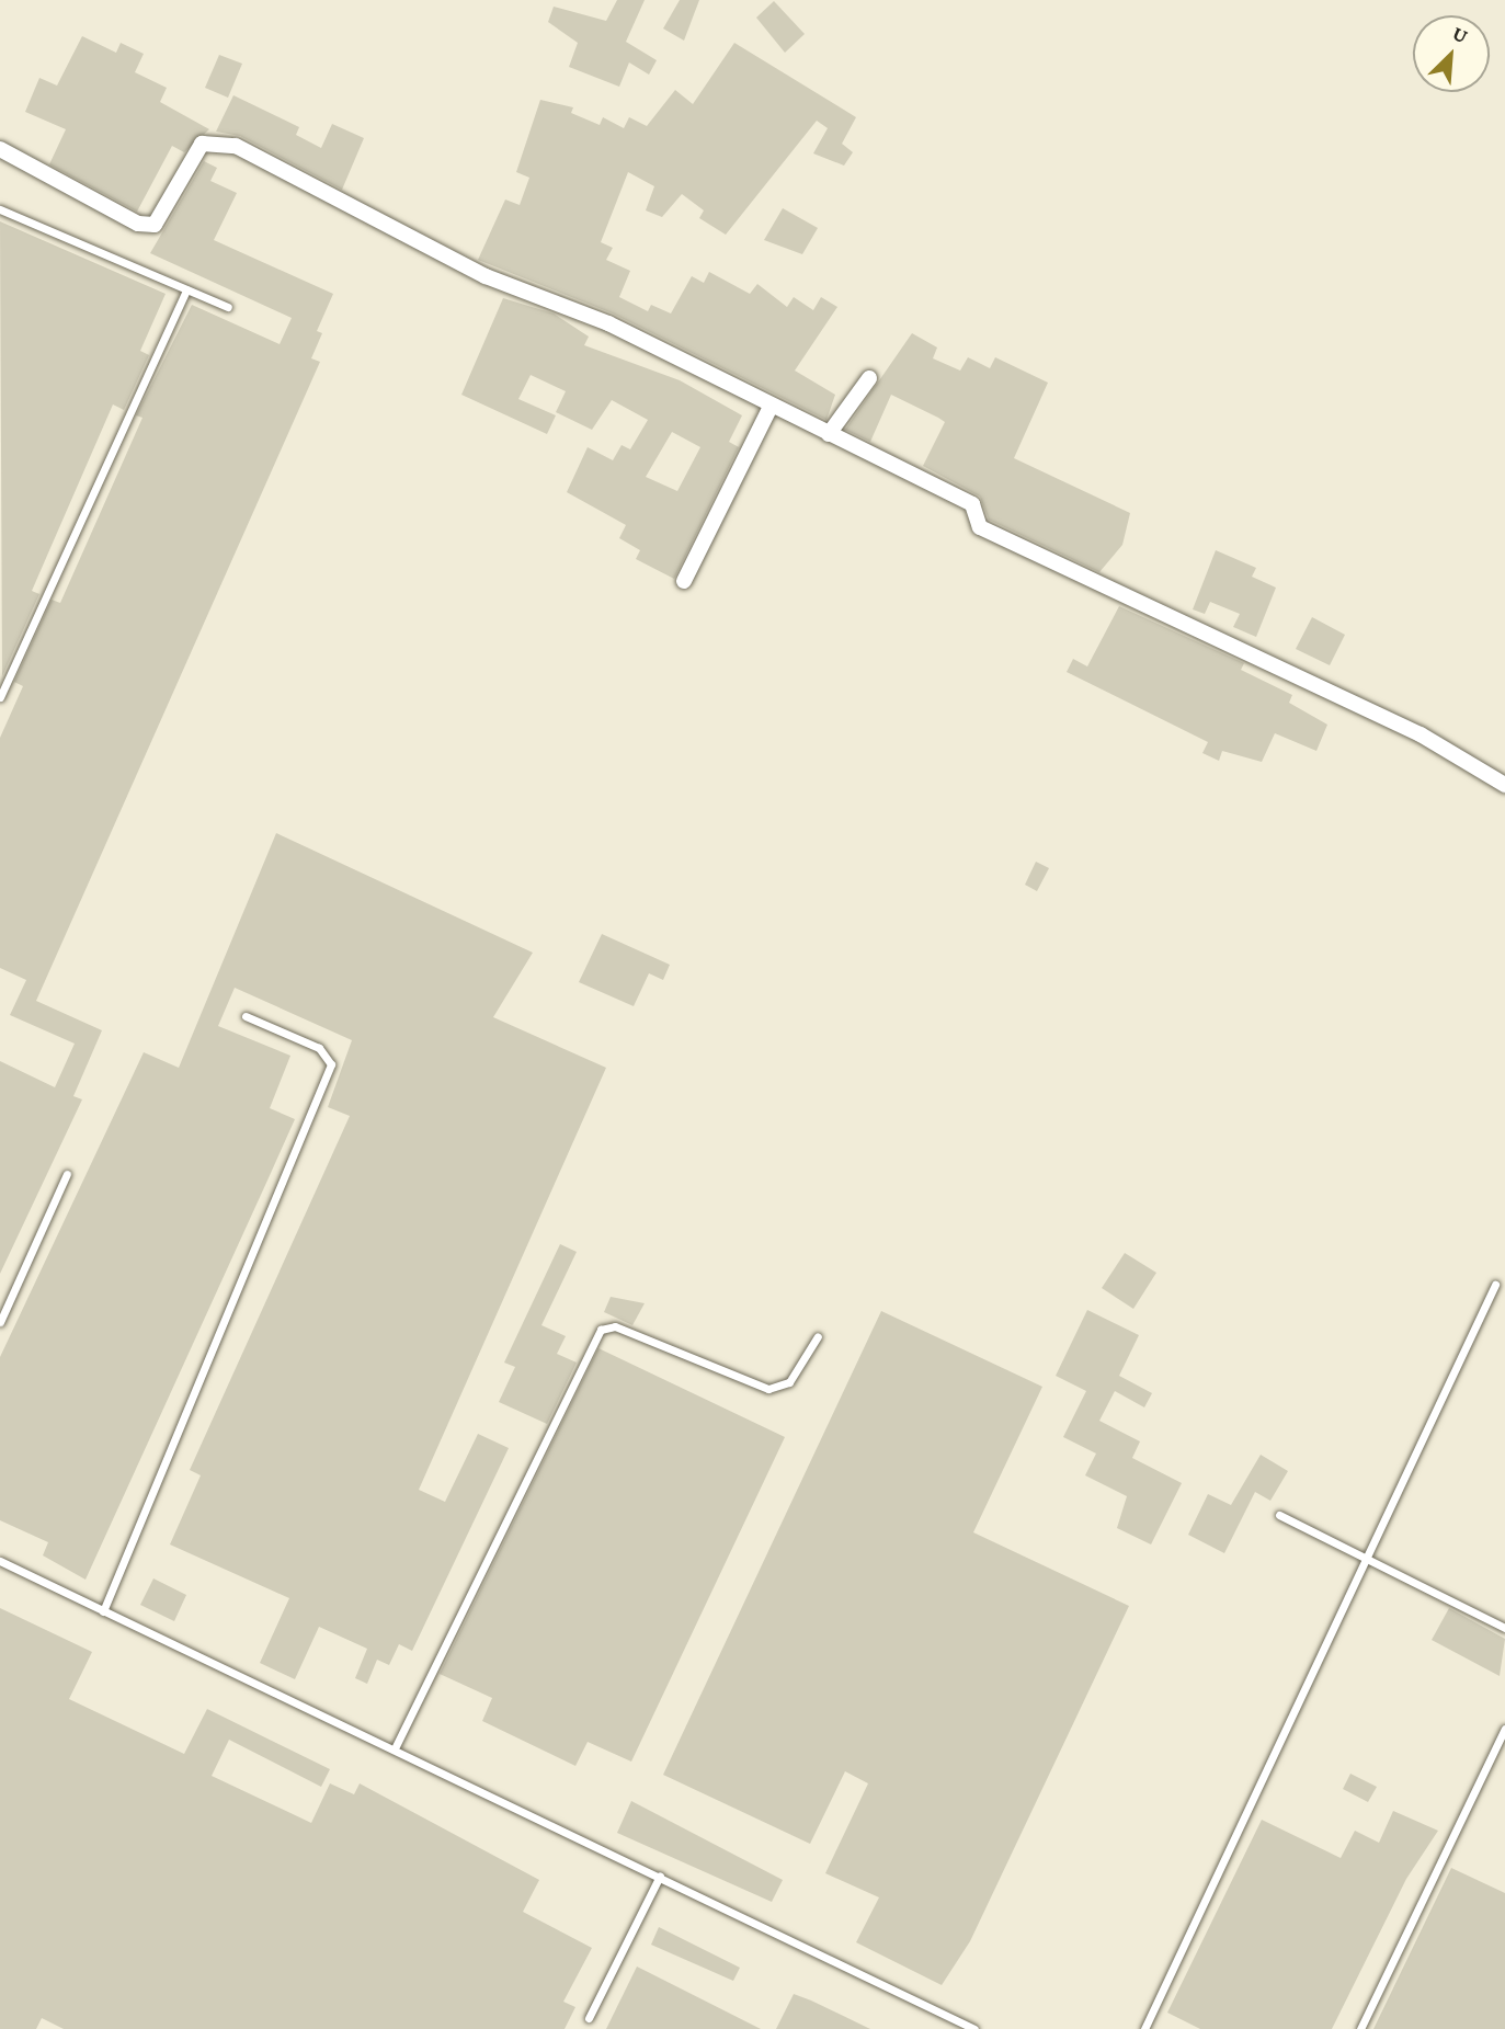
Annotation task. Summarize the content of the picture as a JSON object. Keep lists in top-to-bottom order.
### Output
{
  "north": "top right"
}
